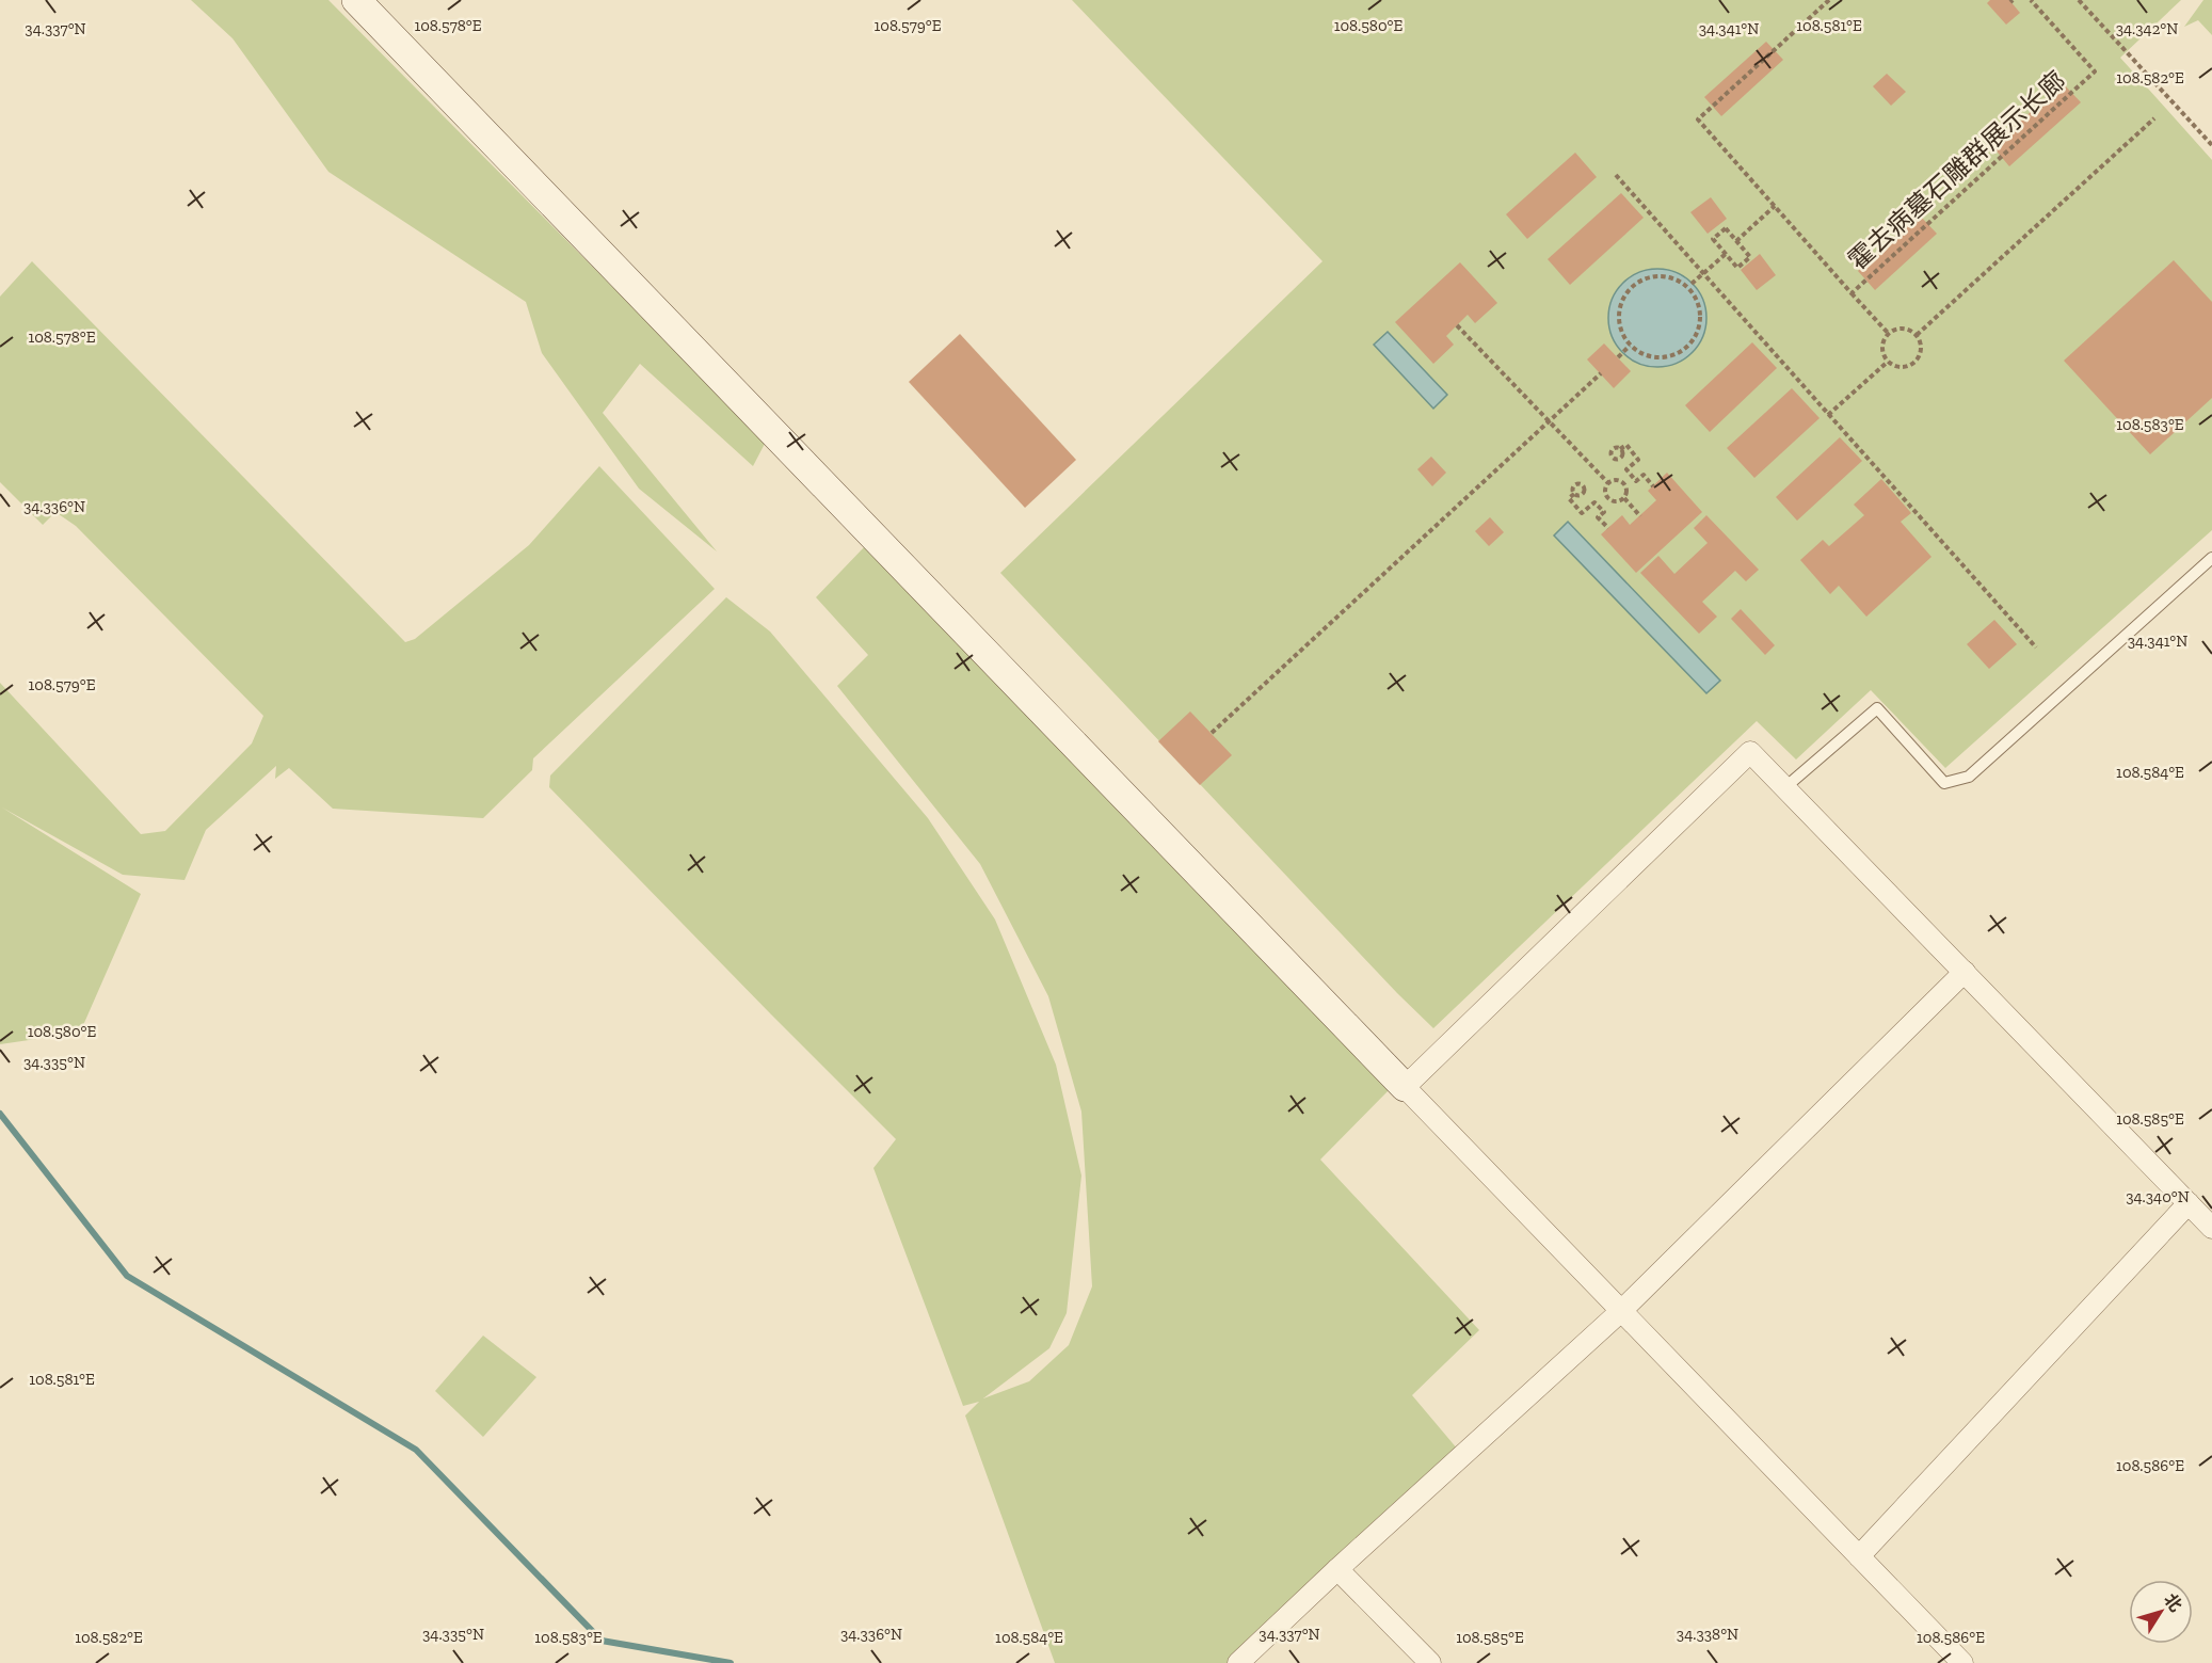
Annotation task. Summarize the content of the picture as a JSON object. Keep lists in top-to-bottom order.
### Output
{
  "streets": {
    "path": ["霍去病墓石雕群展示长廊"]
  },
  "north": "top right",
  "coordinates": [
    "108.578°E",
    "108.579°E",
    "108.580°E",
    "108.581°E",
    "34.337°N",
    "34.341°N",
    "34.342°N",
    "108.582°E",
    "108.583°E",
    "34.336°N",
    "108.584°E",
    "34.335°N",
    "108.585°E",
    "34.340°N",
    "108.586°E",
    "34.338°N"
  ]
}
